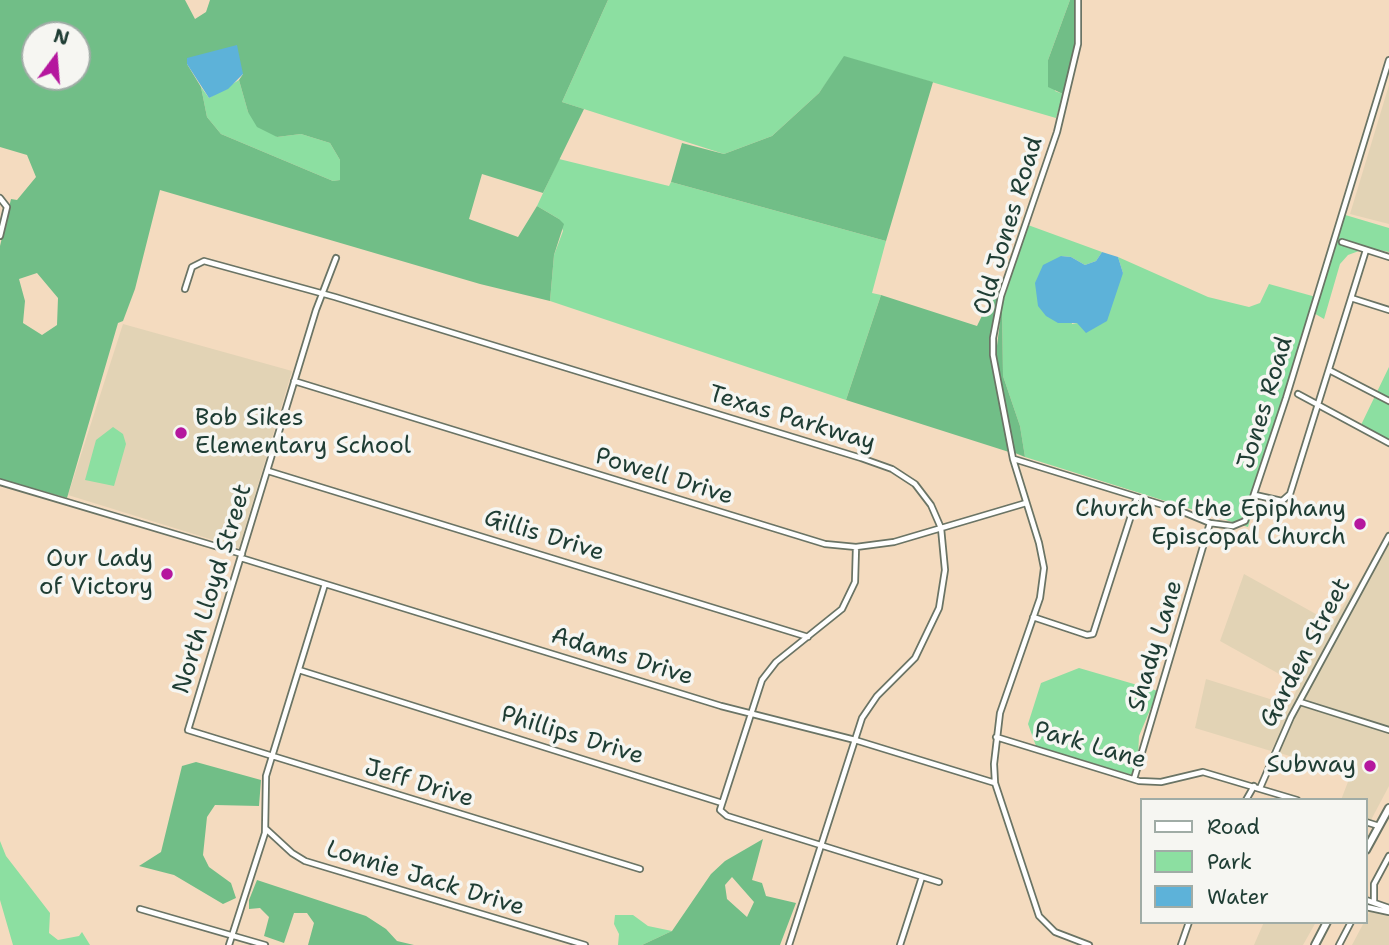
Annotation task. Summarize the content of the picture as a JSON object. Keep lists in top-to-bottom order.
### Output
{
  "streets": {
    "street": [
      "Old Jones Road",
      "Jones Road",
      "Texas Parkway",
      "Powell Drive",
      "Gillis Drive",
      "North Lloyd Street",
      "Shady Lane",
      "Garden Street",
      "Adams Drive",
      "Phillips Drive",
      "Park Lane",
      "Jeff Drive",
      "Lonnie Jack Drive"
    ]
  },
  "crossings": [
    ["Old Jones Road", "Jones Road"],
    ["Old Jones Road", "Powell Drive"],
    ["Jones Road", "Shady Lane"],
    ["Texas Parkway", "Powell Drive"],
    ["Texas Parkway", "North Lloyd Street"],
    ["Texas Parkway", "Adams Drive"],
    ["Texas Parkway", "Phillips Drive"],
    ["Powell Drive", "North Lloyd Street"],
    ["Gillis Drive", "North Lloyd Street"],
    ["North Lloyd Street", "Adams Drive"],
    ["North Lloyd Street", "Jeff Drive"],
    ["Shady Lane", "Park Lane"],
    ["Garden Street", "Park Lane"]
  ],
  "places": [
    "Bob Sikes Elementary School",
    "Church of the Epiphany Episcopal Church",
    "Our Lady of Victory",
    "Subway"
  ],
  "legend": ["Road", "Park", "Water"],
  "north": "top"
}
